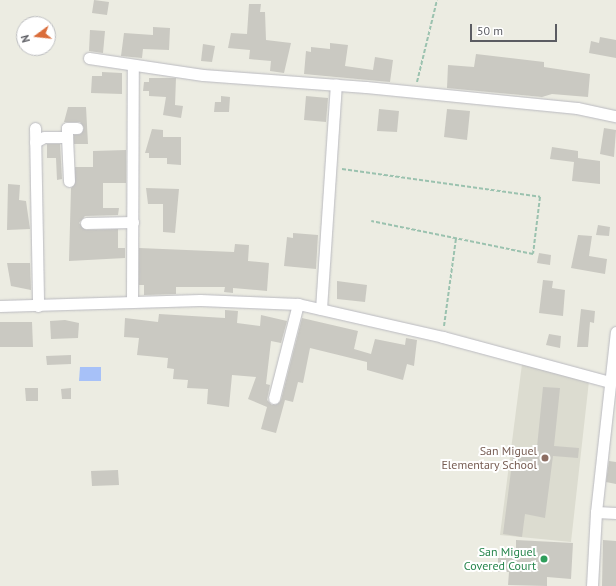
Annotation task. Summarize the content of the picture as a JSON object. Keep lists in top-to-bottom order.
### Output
{
  "places": ["San Miguel Elementary School", "San Miguel Covered Court"],
  "scale_bar": "50 m",
  "north": "left"
}
